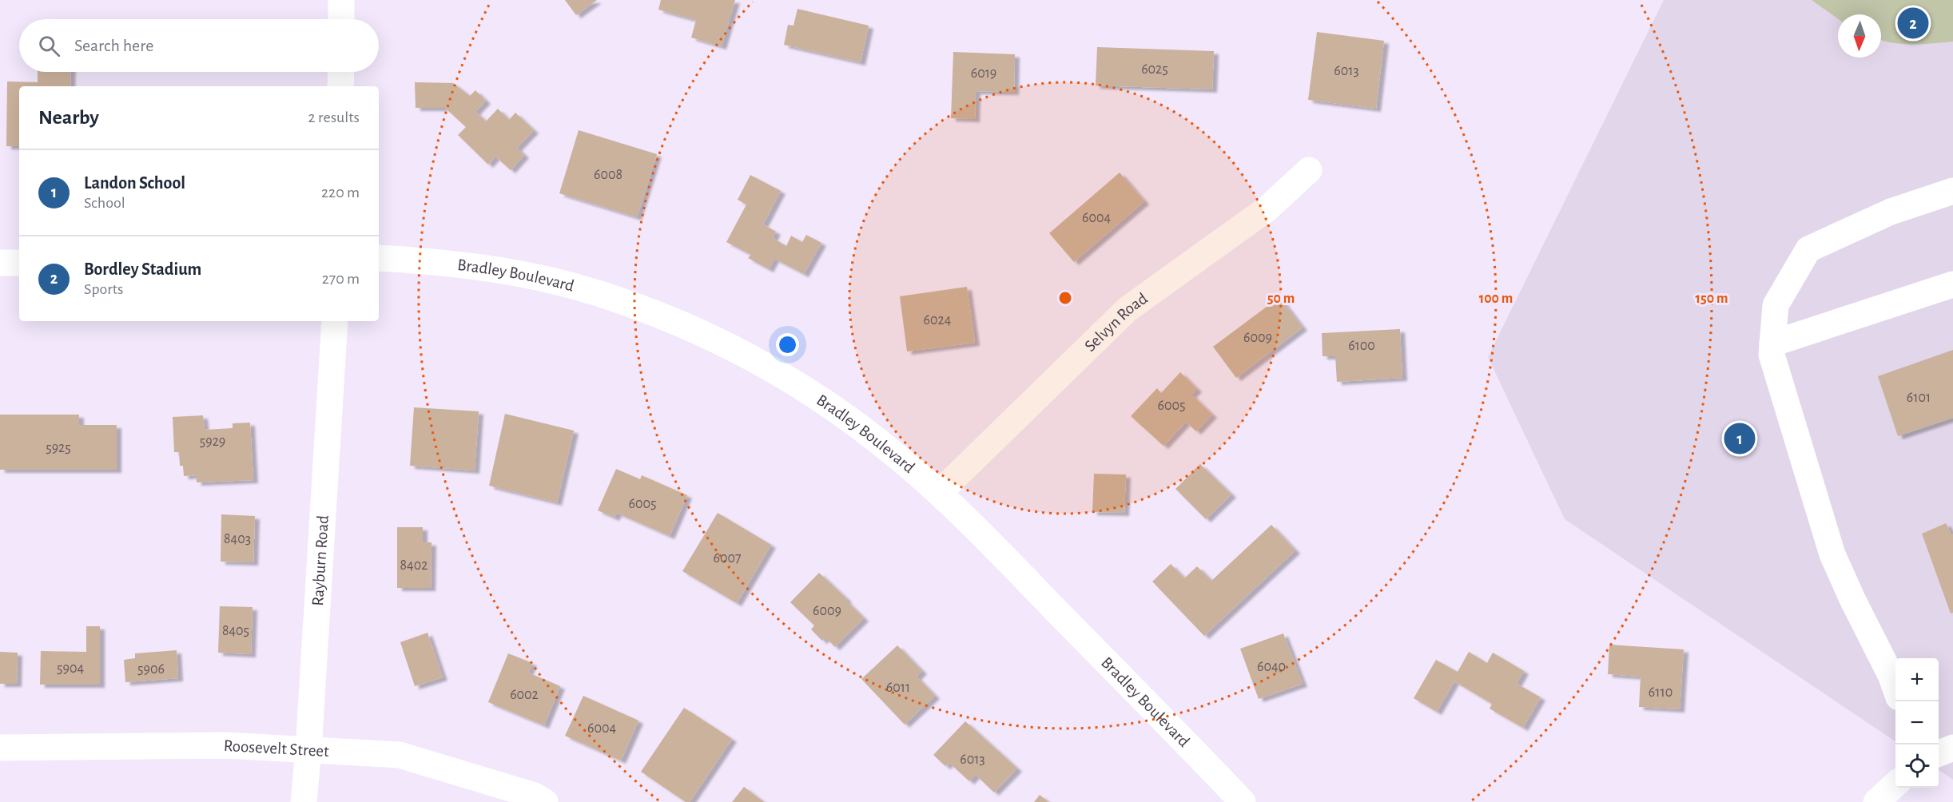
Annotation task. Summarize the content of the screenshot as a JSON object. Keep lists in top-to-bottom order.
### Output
{
  "streets": {
    "street": [
      "Bradley Boulevard",
      "Selvyn Road",
      "Rayburn Road",
      "Roosevelt Street"
    ]
  },
  "crossings": [
    ["Bradley Boulevard", "Selvyn Road"],
    ["Rayburn Road", "Roosevelt Street"]
  ],
  "house_numbers": [
    "6025",
    "6013",
    "6019",
    "6008",
    "6004",
    "6024",
    "6009",
    "6100",
    "6101",
    "6005",
    "5929",
    "5925",
    "6005",
    "8403",
    "6007",
    "8402",
    "6009",
    "8405",
    "6040",
    "5904",
    "5906",
    "6011",
    "6110",
    "6002",
    "6004",
    "6013"
  ],
  "north": "bottom",
  "page": {
    "pins": ["2", "1"],
    "search": "Search here",
    "heading": ["Nearby", "2 results"],
    "list": [
      {
        "mark": "1",
        "name": "Landon School",
        "note": "School",
        "value": "220 m"
      },
      {
        "mark": "2",
        "name": "Bordley Stadium",
        "note": "Sports",
        "value": "270 m"
      }
    ],
    "map_buttons": ["+", "−"]
  },
  "rings": ["50 m", "100 m", "150 m"]
}
